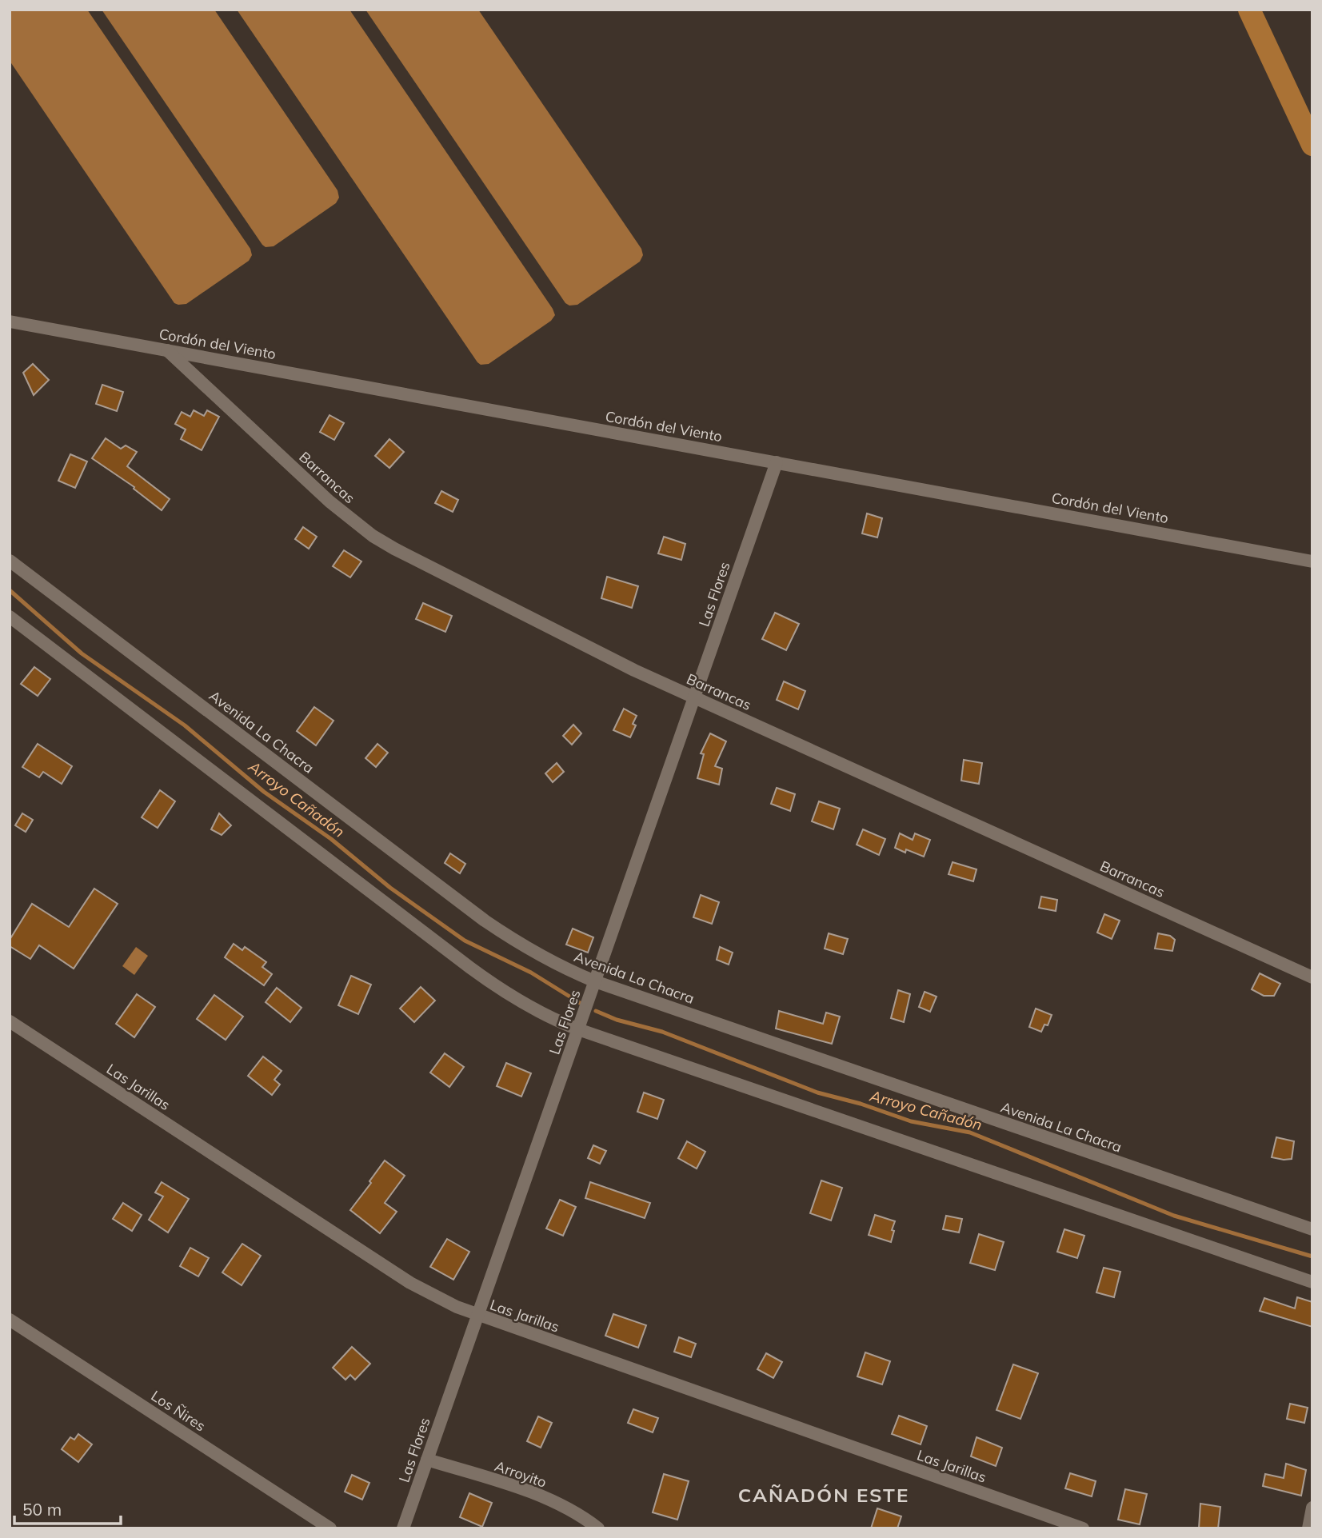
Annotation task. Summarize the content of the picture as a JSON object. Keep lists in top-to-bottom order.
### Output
{
  "streets": {
    "street": [
      "Cordón del Viento",
      "Barrancas",
      "Las Flores",
      "Avenida La Chacra",
      "Las Jarillas",
      "Los Ñires",
      "Arroyito"
    ]
  },
  "crossings": [
    ["Cordón del Viento", "Barrancas"],
    ["Cordón del Viento", "Las Flores"],
    ["Barrancas", "Las Flores"],
    ["Las Flores", "Avenida La Chacra"],
    ["Las Flores", "Las Jarillas"],
    ["Las Flores", "Arroyito"]
  ],
  "districts": ["CAÑADÓN ESTE"],
  "water": ["Arroyo Cañadón"],
  "scale_bar": "50 m"
}
